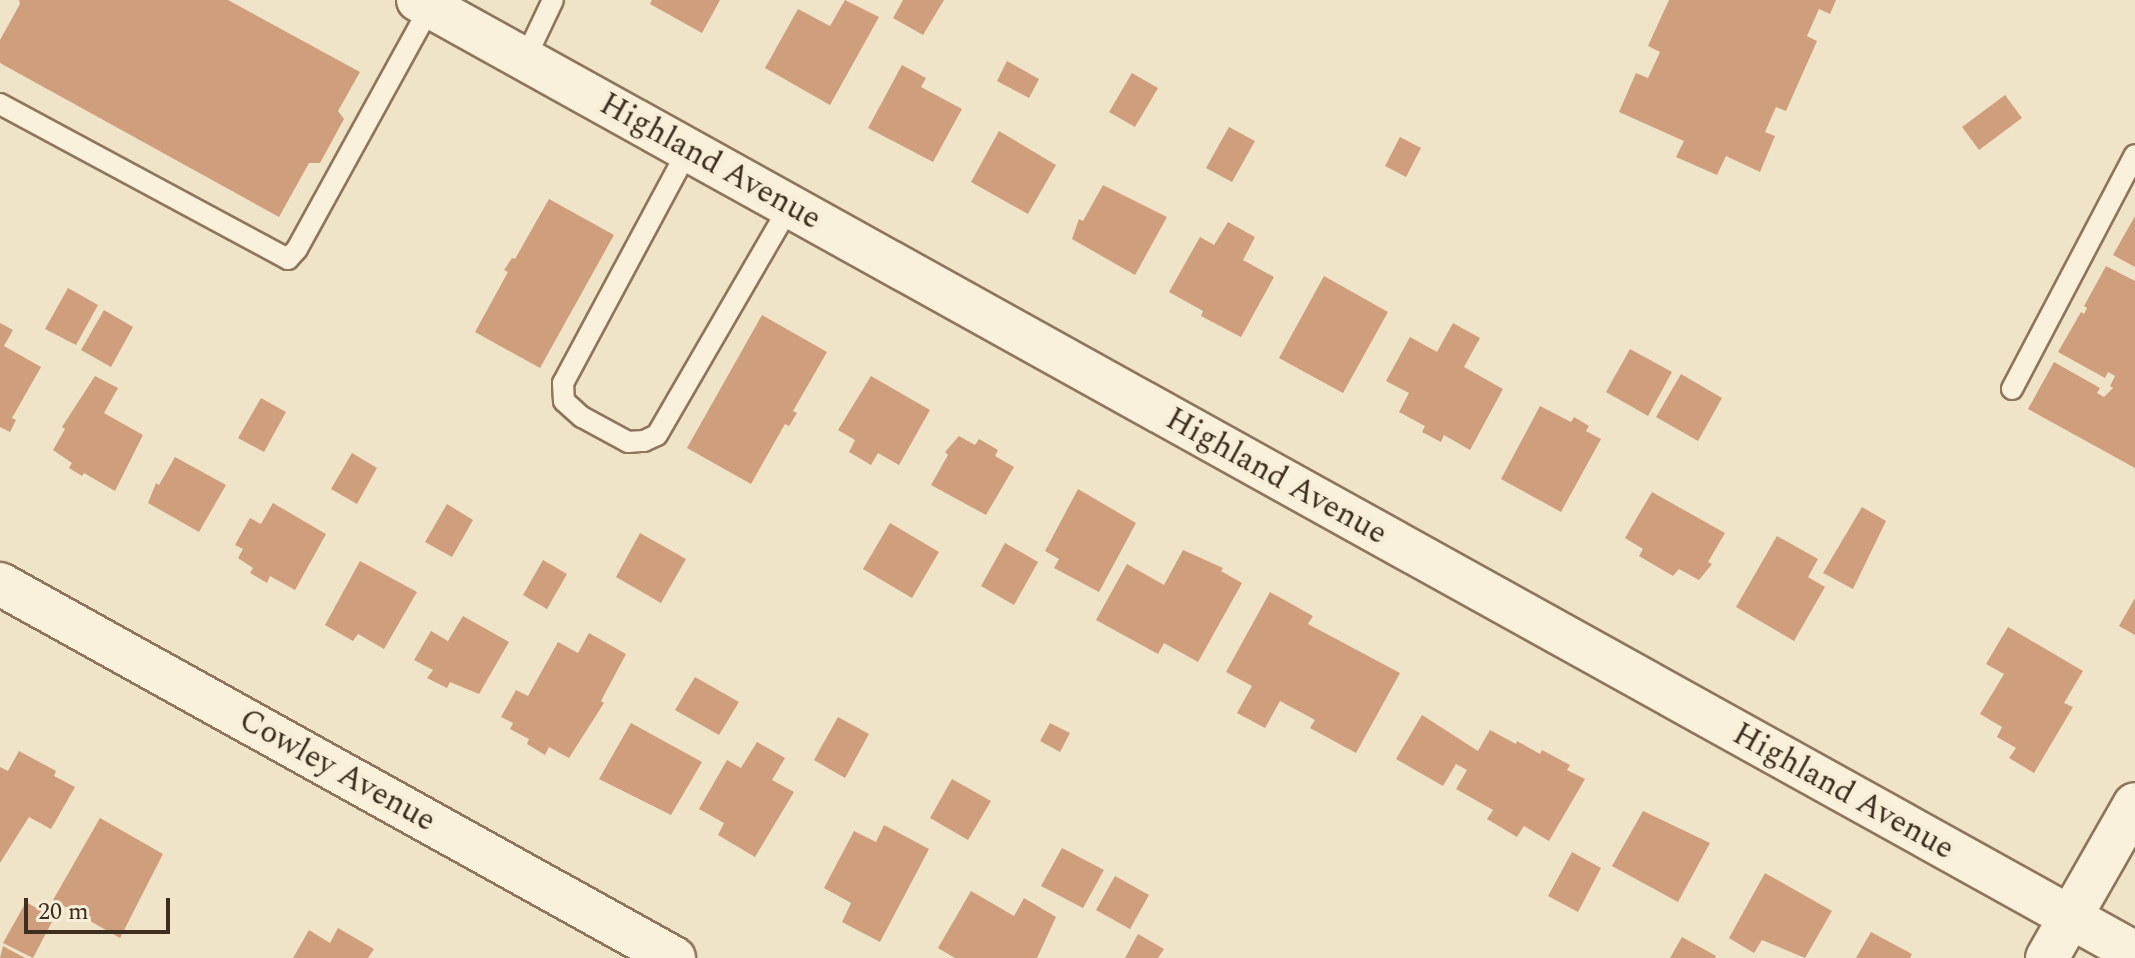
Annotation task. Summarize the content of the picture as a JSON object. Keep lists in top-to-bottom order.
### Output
{
  "streets": {
    "street": ["Highland Avenue", "Cowley Avenue"]
  },
  "scale_bar": "20 m"
}
